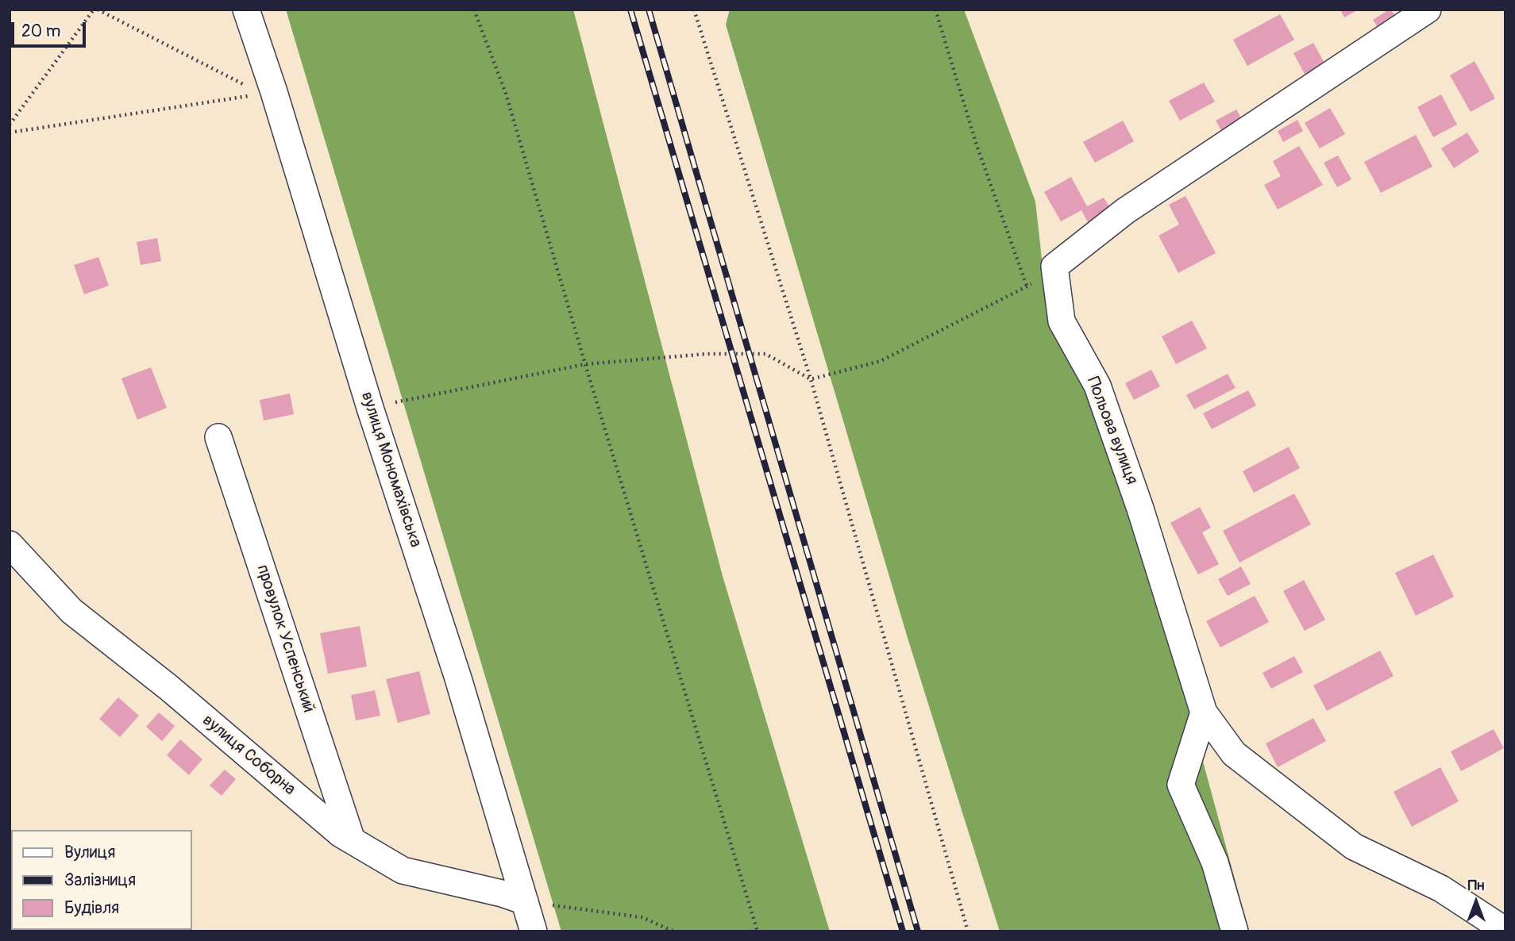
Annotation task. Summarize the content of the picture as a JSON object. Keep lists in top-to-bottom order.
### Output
{
  "streets": {
    "street": [
      "Польова вулиця",
      "вулиця Мономахівська",
      "провулок Успенський",
      "вулиця Соборна"
    ]
  },
  "crossings": [
    ["вулиця Мономахівська", "вулиця Соборна"],
    ["провулок Успенський", "вулиця Соборна"]
  ],
  "legend": ["Вулиця", "Залізниця", "Будівля"],
  "scale_bar": "20 m",
  "north": "top"
}
